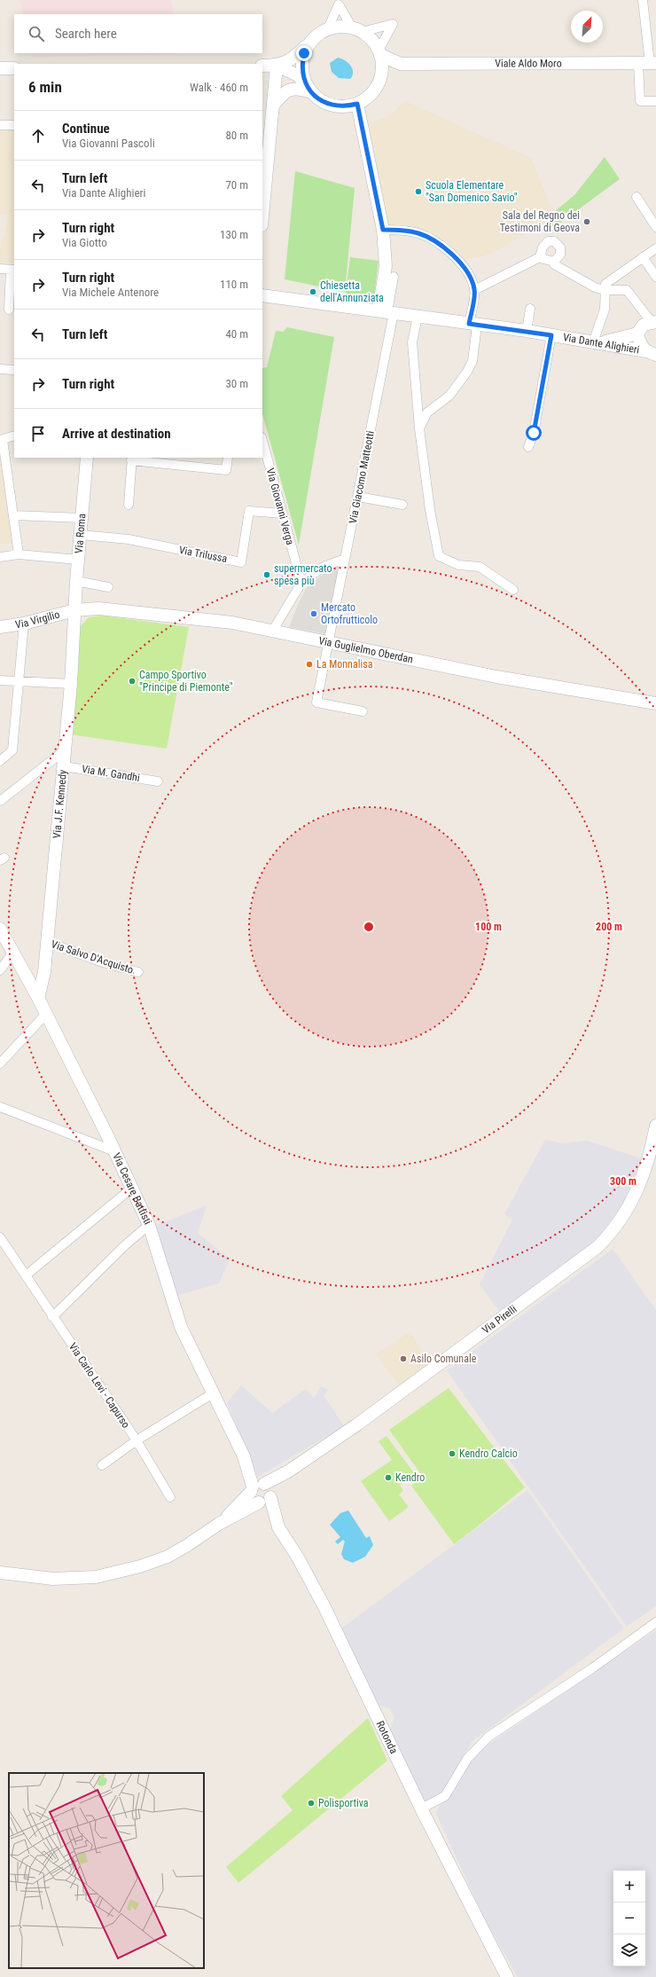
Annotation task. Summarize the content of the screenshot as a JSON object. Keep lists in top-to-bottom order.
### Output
{
  "streets": {
    "street": [
      "Viale Aldo Moro",
      "Via Dante Alighieri",
      "Via Giacomo Matteotti",
      "Via Giovanni Verga",
      "Via Roma",
      "Via Trilussa",
      "Via Virgilio",
      "Via Guglielmo Oberdan",
      "Via M. Gandhi",
      "Via J.F. Kennedy",
      "Via Salvo D'Acquisto",
      "Via Cesare Battisti",
      "Via Pirelli",
      "Via Carlo Levi - Capurso",
      "Rotonda"
    ]
  },
  "crossings": [
    ["Via Dante Alighieri", "Via Giacomo Matteotti"],
    ["Via Giacomo Matteotti", "Via Guglielmo Oberdan"],
    ["Via Giovanni Verga", "Via Trilussa"],
    ["Via Roma", "Via Trilussa"],
    ["Via Roma", "Via Virgilio"],
    ["Via Roma", "Via Guglielmo Oberdan"],
    ["Via Roma", "Via J.F. Kennedy"],
    ["Via Virgilio", "Via Guglielmo Oberdan"],
    ["Via Virgilio", "Via J.F. Kennedy"],
    ["Via Guglielmo Oberdan", "Via J.F. Kennedy"],
    ["Via M. Gandhi", "Via J.F. Kennedy"],
    ["Via J.F. Kennedy", "Via Salvo D'Acquisto"],
    ["Via J.F. Kennedy", "Via Cesare Battisti"],
    ["Via Cesare Battisti", "Via Pirelli"],
    ["Via Cesare Battisti", "Rotonda"],
    ["Via Pirelli", "Rotonda"]
  ],
  "places": [
    "Scuola Elementare \"San Domenico Savio\"",
    "Sala del Regno dei Testimoni di Geova",
    "Chiesetta dell'Annunziata",
    "supermercato spesa più",
    "Mercato Ortofrutticolo",
    "La Monnalisa",
    "Campo Sportivo \"Principe di Piemonte\"",
    "Asilo Comunale",
    "Kendro Calcio",
    "Kendro",
    "Polisportiva"
  ],
  "north": "top right",
  "page": {
    "search": "Search here",
    "heading": ["6 min", "Walk · 460 m"],
    "list": [
      ["Continue", "Via Giovanni Pascoli", "80 m"],
      ["Turn left", "Via Dante Alighieri", "70 m"],
      ["Turn right", "Via Giotto", "130 m"],
      ["Turn right", "Via Michele Antenore", "110 m"],
      ["Turn left", "40 m"],
      ["Turn right", "30 m"],
      "Arrive at destination"
    ],
    "map_buttons": ["+", "−"]
  },
  "rings": ["100 m", "200 m", "300 m"]
}
